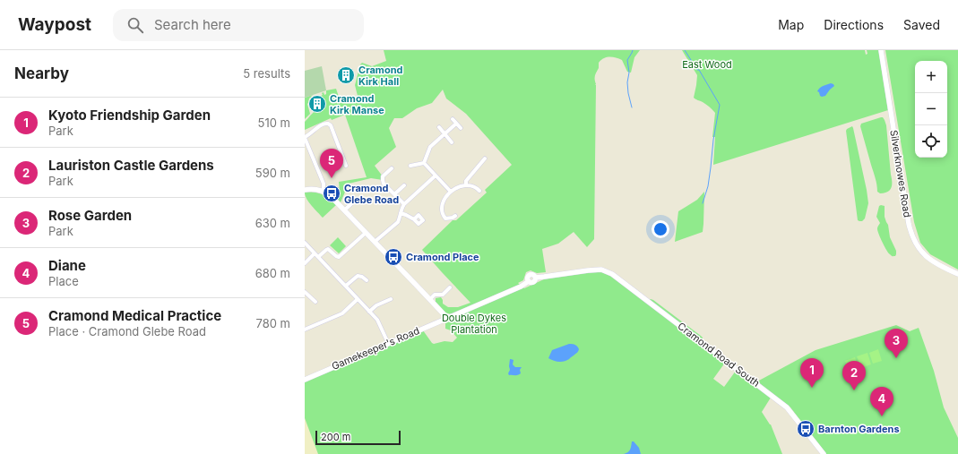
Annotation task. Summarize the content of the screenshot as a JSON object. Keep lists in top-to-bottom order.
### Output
{
  "streets": {
    "street": ["Silverknowes Road", "Gamekeeper's Road", "Cramond Road South"]
  },
  "crossings": [
    ["Gamekeeper's Road", "Cramond Road South"]
  ],
  "parks": ["East Wood", "Double Dykes Plantation"],
  "places": {
    "building": ["Cramond Kirk Hall", "Cramond Kirk Manse"],
    "bus stop": ["Cramond Glebe Road", "Cramond Place", "Barnton Gardens"]
  },
  "scale_bar": "200 m",
  "page": {
    "header": "Waypost",
    "search": "Search here",
    "nav": ["Map", "Directions", "Saved"],
    "heading": ["Nearby", "5 results"],
    "map_buttons": ["+", "−"],
    "list": [
      {
        "mark": "1",
        "name": "Kyoto Friendship Garden",
        "note": "Park",
        "value": "510 m"
      },
      {
        "mark": "2",
        "name": "Lauriston Castle Gardens",
        "note": "Park",
        "value": "590 m"
      },
      {
        "mark": "3",
        "name": "Rose Garden",
        "note": "Park",
        "value": "630 m"
      },
      {
        "mark": "4",
        "name": "Diane",
        "note": "Place",
        "value": "680 m"
      },
      {
        "mark": "5",
        "name": "Cramond Medical Practice",
        "note": "Place · Cramond Glebe Road",
        "value": "780 m"
      }
    ],
    "pins": [
      "5",
      "3",
      "1",
      "2",
      "4"
    ],
    "scale": "200 m"
  }
}
